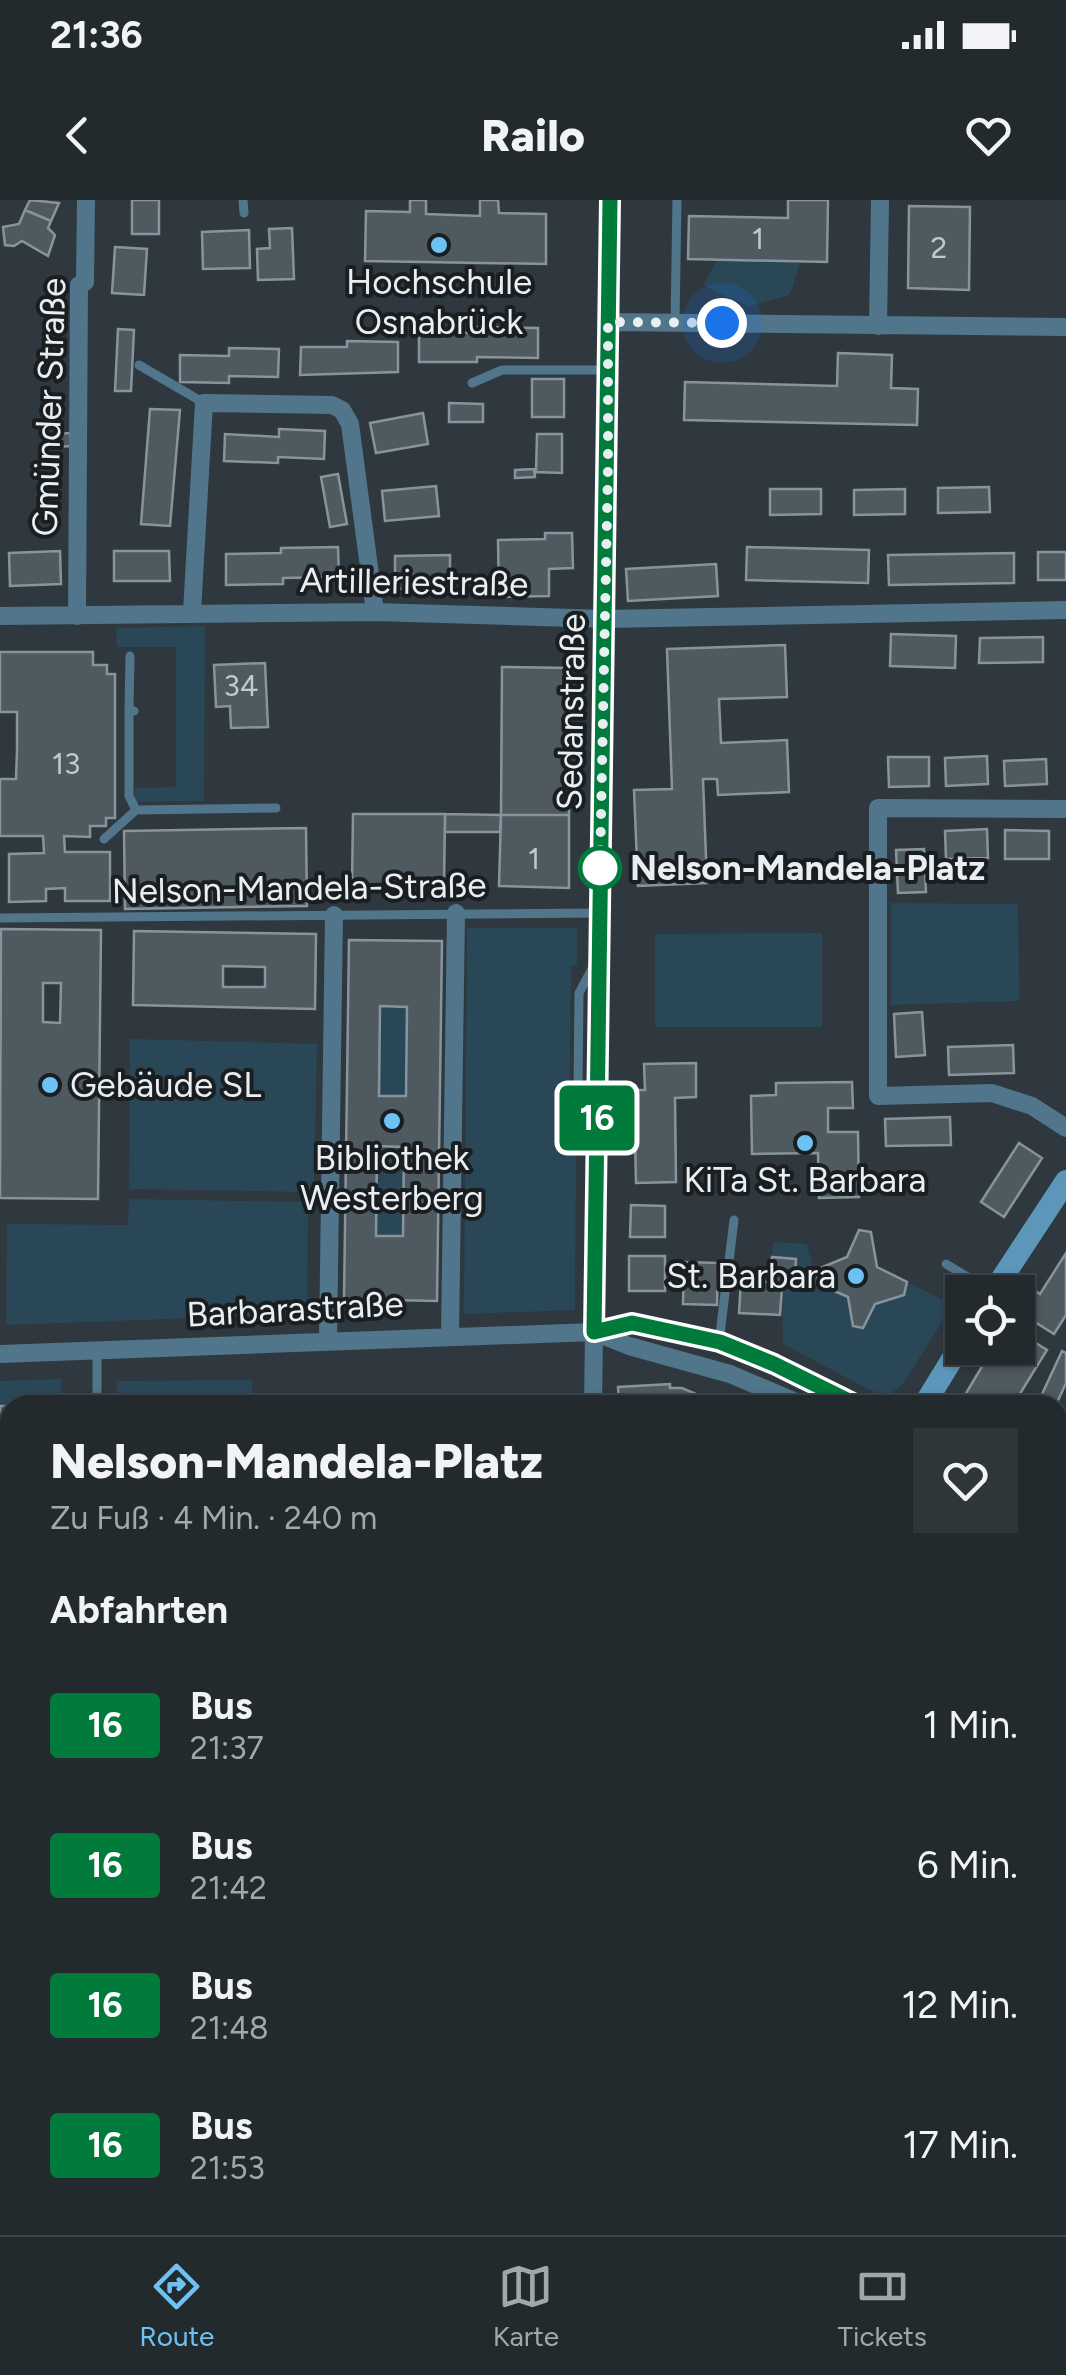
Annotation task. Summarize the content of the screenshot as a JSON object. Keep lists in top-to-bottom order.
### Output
{
  "streets": {
    "street": [
      "Gmünder Straße",
      "Artilleriestraße",
      "Sedanstraße",
      "Barbarastraße"
    ],
    "lane": ["Nelson-Mandela-Straße"]
  },
  "crossings": [
    ["Gmünder Straße", "Artilleriestraße"],
    ["Artilleriestraße", "Sedanstraße"],
    ["Sedanstraße", "Nelson-Mandela-Straße"],
    ["Sedanstraße", "Barbarastraße"]
  ],
  "places": [
    "Hochschule Osnabrück",
    "Nelson-Mandela-Platz",
    "Gebäude SL",
    "Bibliothek Westerberg",
    "KiTa St. Barbara",
    "St. Barbara"
  ],
  "lines": ["bus line 16"],
  "house_numbers": [
    "1",
    "2",
    "34",
    "13",
    "1"
  ],
  "page": {
    "status": "21:36",
    "header": "Railo",
    "on_map": "16",
    "heading": [
      ["Nelson-Mandela-Platz", "Zu Fuß · 4 Min. · 240 m"],
      "Abfahrten"
    ],
    "list": [
      {
        "mark": "16",
        "name": "Bus",
        "note": "21:37",
        "value": "1 Min."
      },
      {
        "mark": "16",
        "name": "Bus",
        "note": "21:42",
        "value": "6 Min."
      },
      {
        "mark": "16",
        "name": "Bus",
        "note": "21:48",
        "value": "12 Min."
      },
      {
        "mark": "16",
        "name": "Bus",
        "note": "21:53",
        "value": "17 Min."
      }
    ],
    "tabs": ["Route", "Karte", "Tickets"]
  }
}
